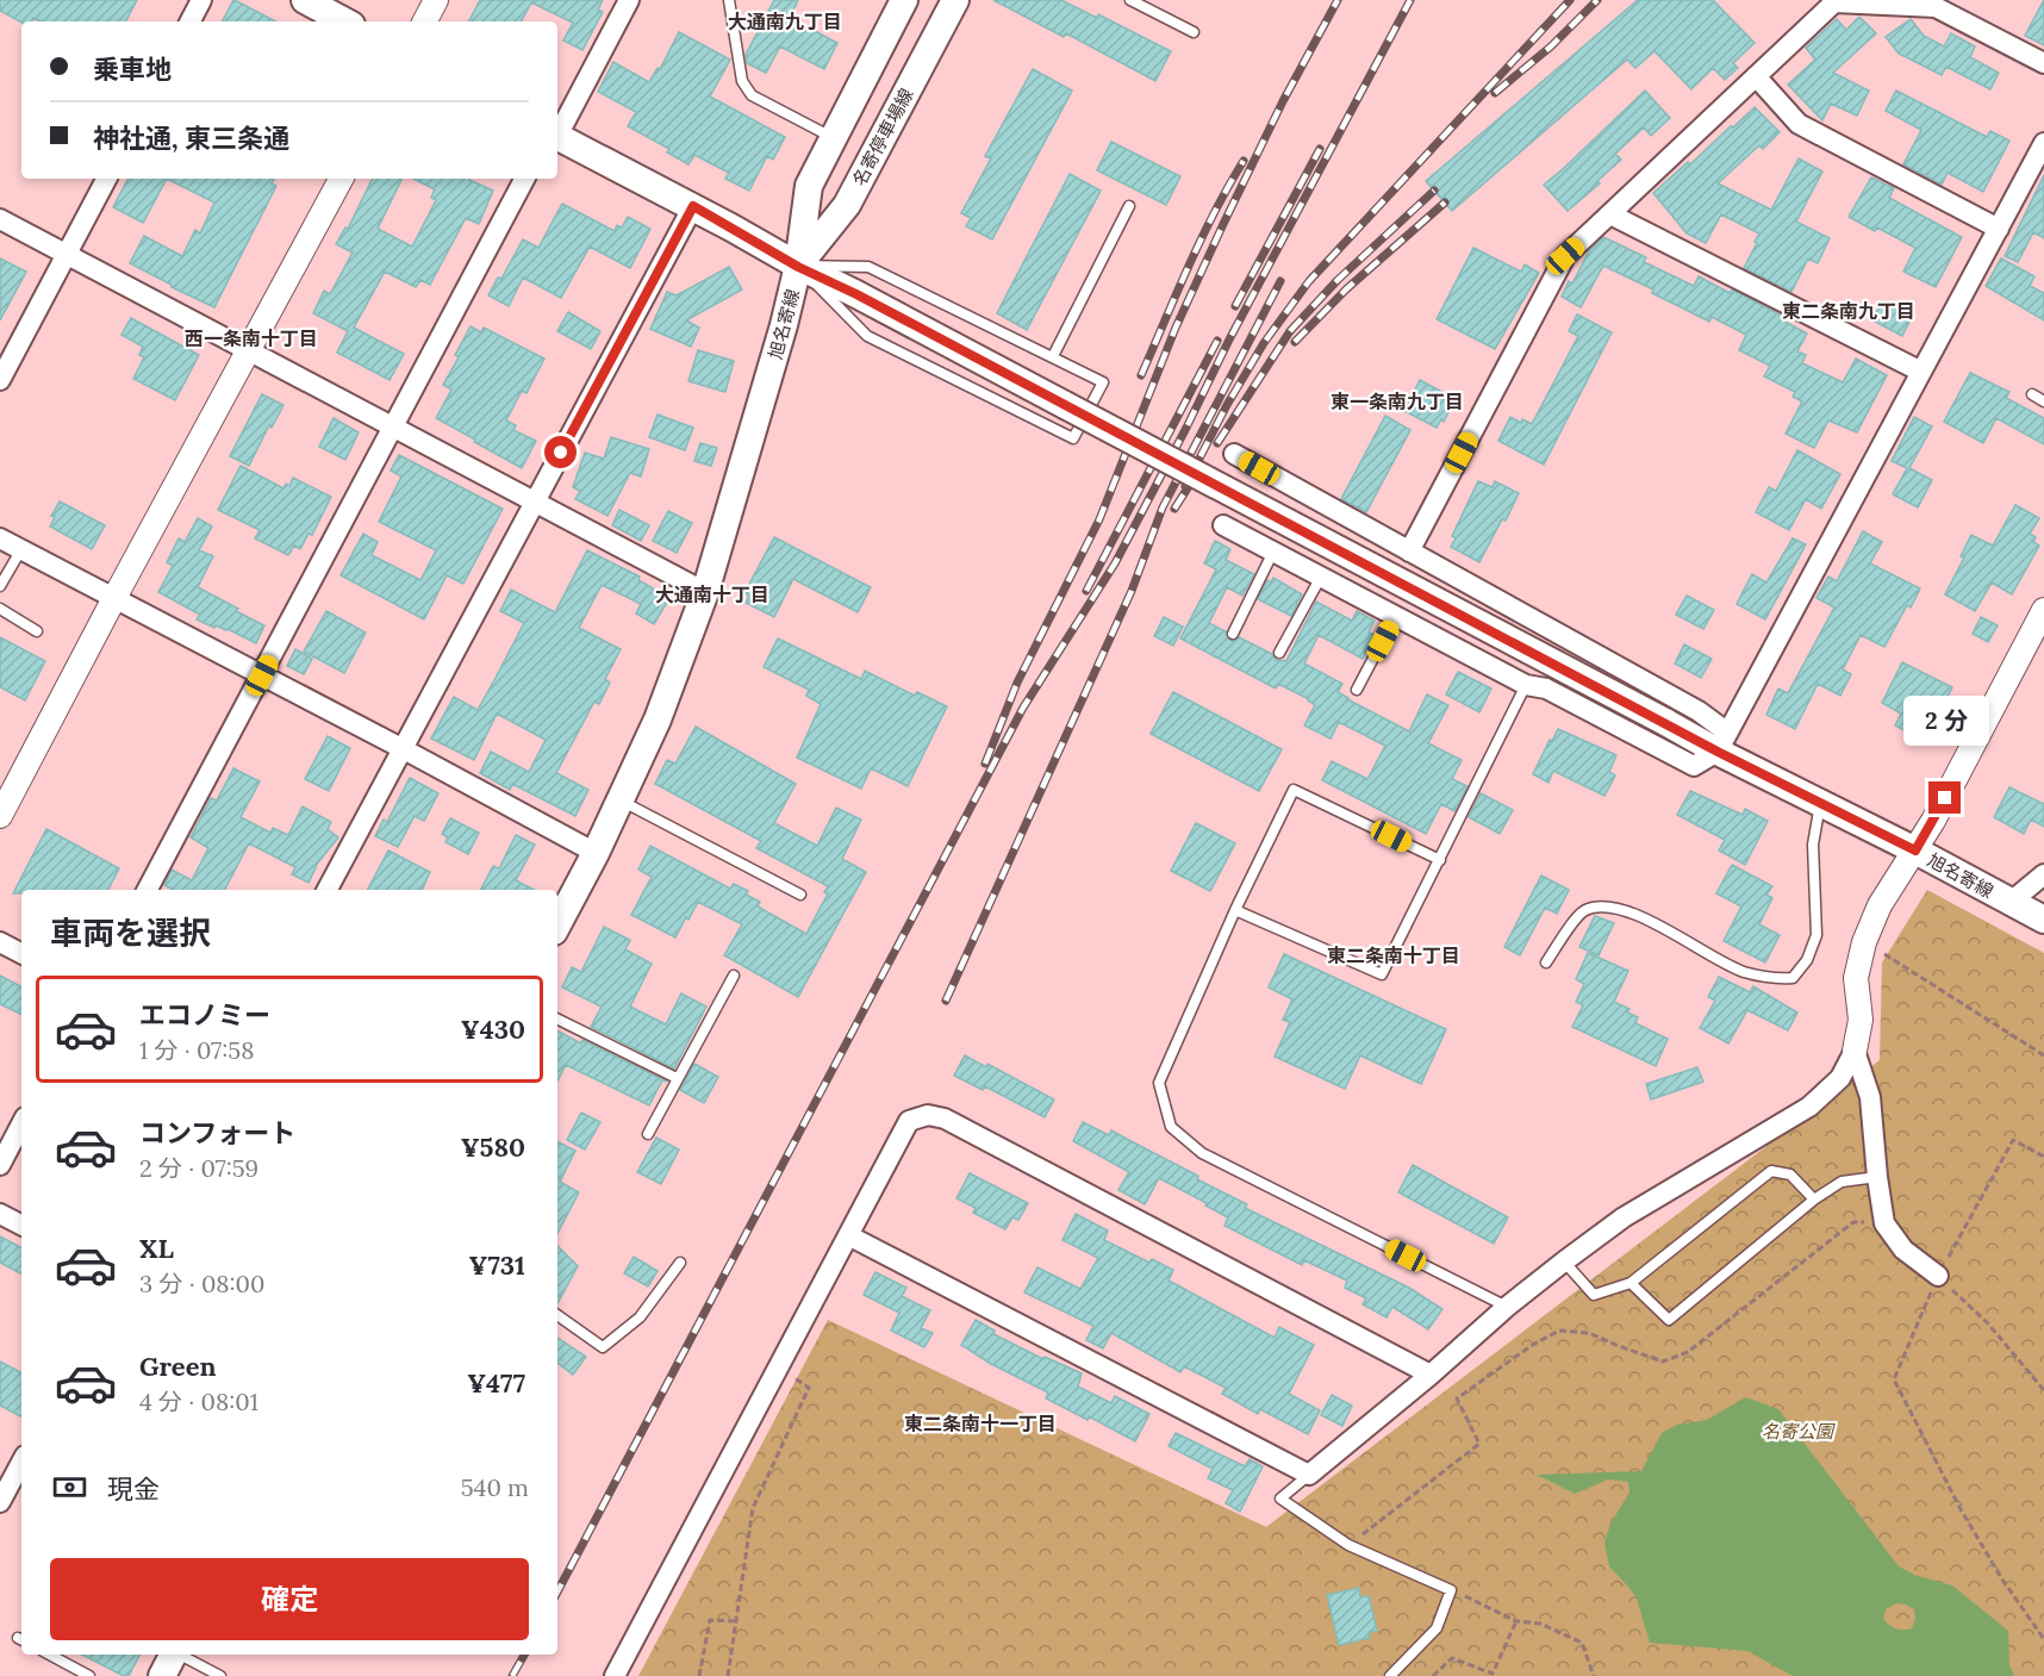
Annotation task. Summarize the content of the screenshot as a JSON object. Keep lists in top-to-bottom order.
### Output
{
  "streets": {
    "main road": ["名寄停車場線", "旭名寄線"]
  },
  "crossings": [
    ["名寄停車場線", "旭名寄線"]
  ],
  "districts": [
    "大通南九丁目",
    "東二条南九丁目",
    "西一条南十丁目",
    "東一条南九丁目",
    "大通南十丁目",
    "東二条南十丁目",
    "東二条南十一丁目"
  ],
  "parks": ["名寄公園"],
  "page": {
    "banner": ["乗車地", "神社通, 東三条通"],
    "bubble": "2 分",
    "heading": "車両を選択",
    "list": [
      {
        "name": "エコノミー",
        "note": "1 分 · 07:58",
        "value": "¥430"
      },
      {
        "name": "コンフォート",
        "note": "2 分 · 07:59",
        "value": "¥580"
      },
      {
        "name": "XL",
        "note": "3 分 · 08:00",
        "value": "¥731"
      },
      {
        "name": "Green",
        "note": "4 分 · 08:01",
        "value": "¥477"
      }
    ],
    "pay": ["現金", "540 m"],
    "buttons": "確定"
  }
}
